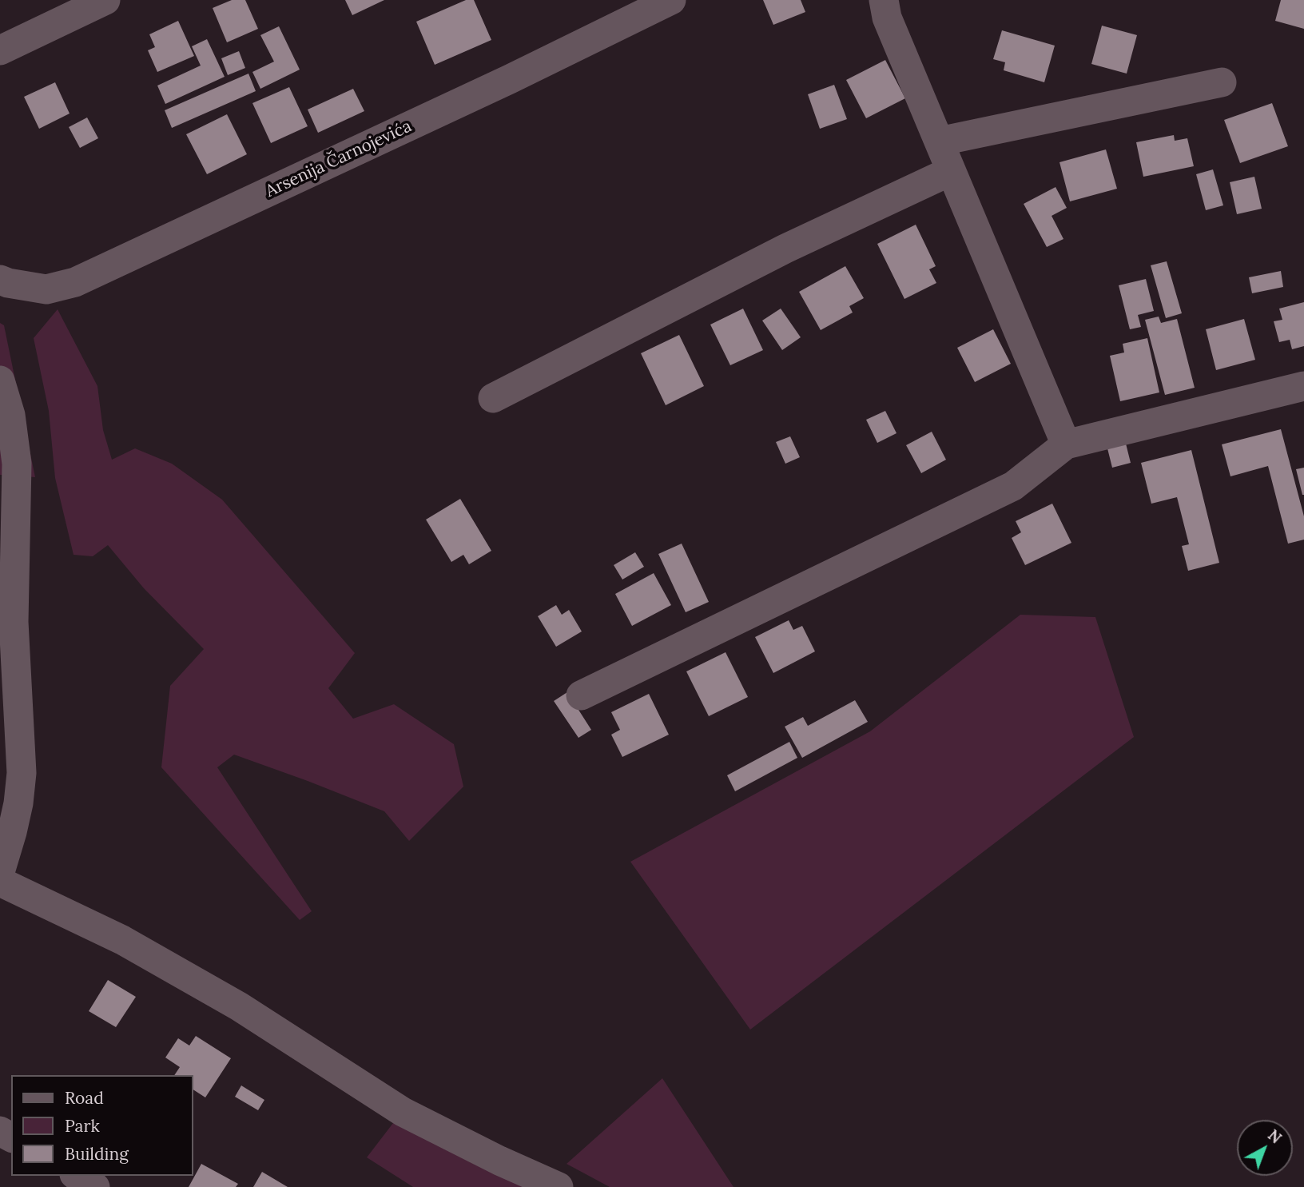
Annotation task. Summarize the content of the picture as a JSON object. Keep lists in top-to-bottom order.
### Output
{
  "streets": {
    "street": ["Arsenija Čarnojevića"]
  },
  "legend": ["Road", "Park", "Building"],
  "north": "top right"
}
